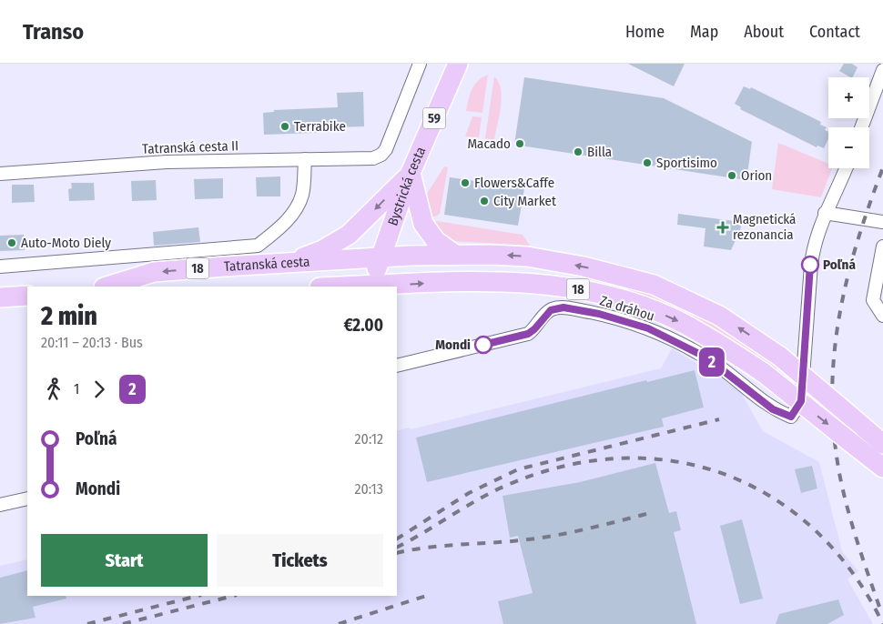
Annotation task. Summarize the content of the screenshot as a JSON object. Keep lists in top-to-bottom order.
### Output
{
  "streets": {
    "main road": [
      "59",
      "Bystrická cesta",
      "Tatranská cesta",
      "18"
    ],
    "street": ["Tatranská cesta II", "Za dráhou"]
  },
  "crossings": [
    ["Bystrická cesta", "Tatranská cesta"],
    ["Bystrická cesta", "18"],
    ["Tatranská cesta", "18"]
  ],
  "one_way": ["Tatranská cesta"],
  "places": {
    "other": [
      "Terrabike",
      "Macado",
      "Billa",
      "Sportisimo",
      "Orion",
      "Flowers&Caffe",
      "City Market",
      "Auto-Moto Diely",
      "Poľná",
      "Mondi"
    ],
    "health": ["Magnetická rezonancia"]
  },
  "lines": ["bus line 2"],
  "page": {
    "header": "Transo",
    "nav": [
      "Home",
      "Map",
      "About",
      "Contact"
    ],
    "on_map": "2",
    "map_buttons": ["+", "−"],
    "heading": ["2 min", "20:11 – 20:13 · Bus", "€2.00"],
    "legs": ["1", "2"],
    "list": [
      {
        "name": "Poľná",
        "value": "20:12"
      },
      {
        "name": "Mondi",
        "value": "20:13"
      }
    ],
    "buttons": ["Start", "Tickets"]
  }
}
